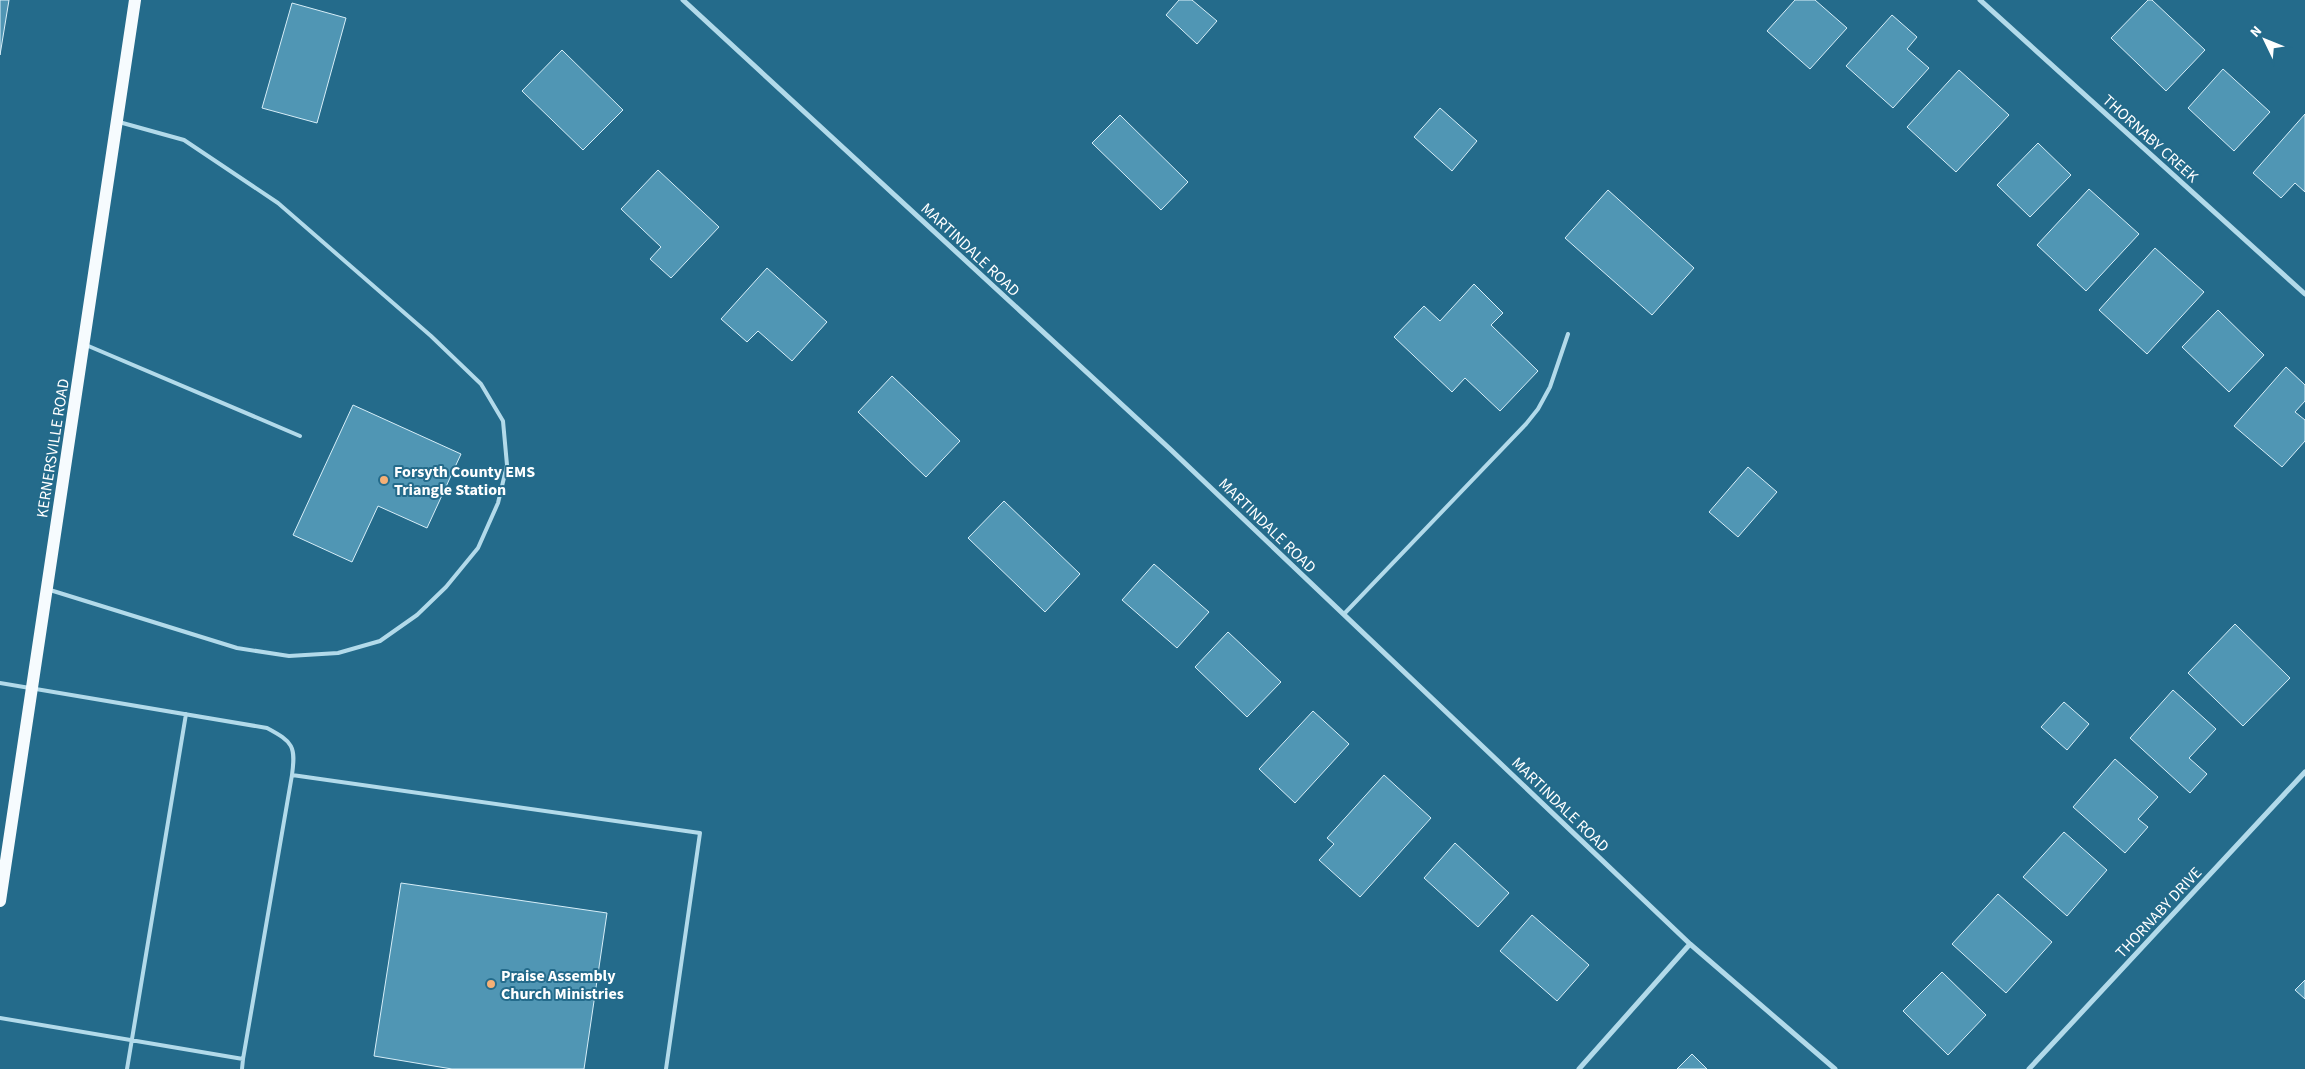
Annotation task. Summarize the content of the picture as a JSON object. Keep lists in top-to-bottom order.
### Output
{
  "streets": {
    "main road": ["KERNERSVILLE ROAD"],
    "street": ["THORNABY CREEK", "MARTINDALE ROAD", "THORNABY DRIVE"]
  },
  "places": ["Forsyth County EMS Triangle Station", "Praise Assembly Church Ministries"],
  "north": "top left"
}
